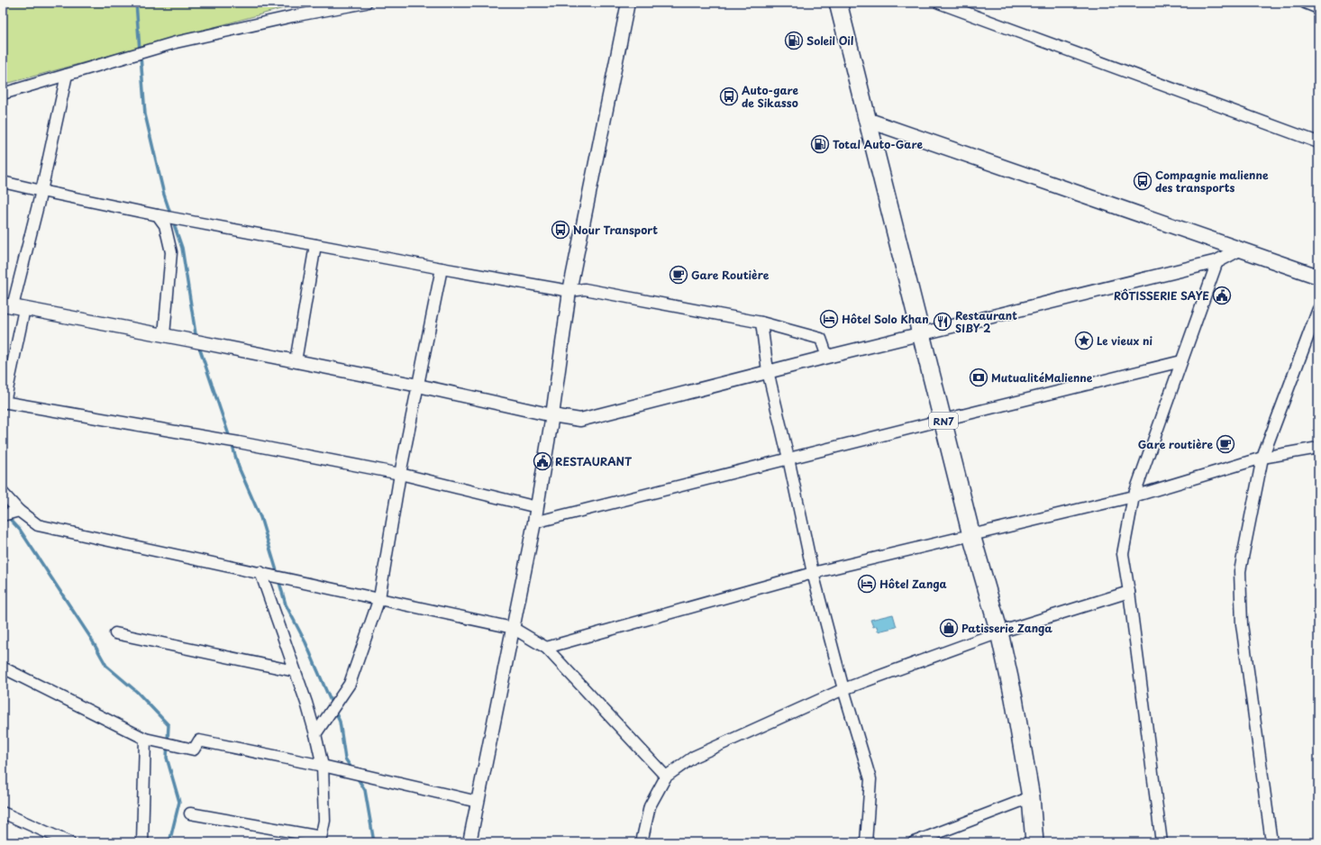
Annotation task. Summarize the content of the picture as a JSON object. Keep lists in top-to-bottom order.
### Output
{
  "streets": {
    "highway": ["RN7"]
  },
  "places": {
    "fuel station": ["Soleil Oil", "Total Auto-Gare"],
    "bus stop": ["Auto-gare de Sikasso", "Compagnie malienne des transports", "Nour Transport"],
    "cafe": ["Gare Routière", "Gare routière"],
    "public building": ["RÔTISSERIE SAYE", "RESTAURANT"],
    "hotel": ["Hôtel Solo Khan", "Hôtel Zanga"],
    "restaurant": ["Restaurant SIBY 2"],
    "place": ["Le vieux ni"],
    "bank": ["MutualitéMalienne"],
    "shop": ["Patisserie Zanga"]
  }
}
